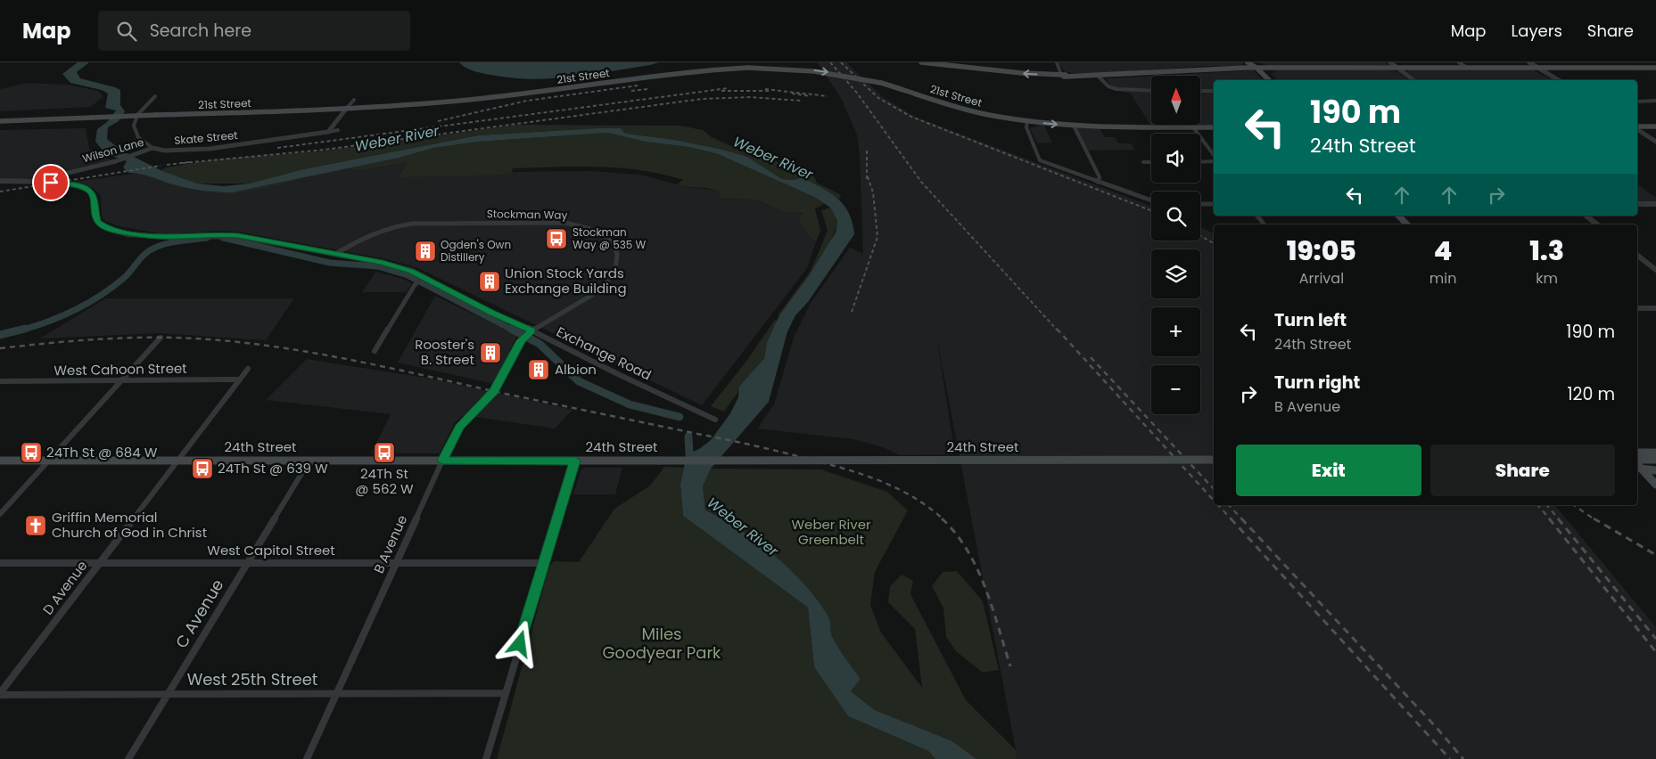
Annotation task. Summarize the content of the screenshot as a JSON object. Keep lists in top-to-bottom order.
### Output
{
  "streets": {
    "main road": ["21st Street", "24th Street"],
    "street": [
      "Skate Street",
      "Wilson Lane",
      "Stockman Way",
      "Exchange Road",
      "West Cahoon Street",
      "B Avenue",
      "West Capitol Street",
      "D Avenue",
      "C Avenue",
      "West 25th Street"
    ]
  },
  "crossings": [
    ["Skate Street", "Wilson Lane"],
    ["Wilson Lane", "Exchange Road"],
    ["Stockman Way", "Exchange Road"],
    ["Stockman Way", "B Avenue"],
    ["Exchange Road", "B Avenue"],
    ["West Cahoon Street", "D Avenue"],
    ["24th Street", "B Avenue"],
    ["24th Street", "D Avenue"],
    ["24th Street", "C Avenue"],
    ["B Avenue", "West Capitol Street"],
    ["B Avenue", "West 25th Street"],
    ["West Capitol Street", "D Avenue"],
    ["West Capitol Street", "C Avenue"],
    ["D Avenue", "West 25th Street"],
    ["C Avenue", "West 25th Street"]
  ],
  "water": ["Weber River"],
  "parks": ["Weber River Greenbelt", "Miles Goodyear Park"],
  "places": {
    "bus stop": [
      "Stockman Way @ 535 W",
      "24Th St @ 684 W",
      "24Th St @ 562 W",
      "24Th St @ 639 W"
    ],
    "building": [
      "Ogden's Own Distillery",
      "Union Stock Yards Exchange Building",
      "Rooster's B. Street",
      "Albion"
    ],
    "church": ["Griffin Memorial Church of God in Christ"]
  },
  "north": "top",
  "page": {
    "header": "Map",
    "search": "Search here",
    "nav": ["Map", "Layers", "Share"],
    "map_buttons": ["+", "−"],
    "turn": ["190 m", "24th Street"],
    "eta": [
      "19:05",
      "Arrival",
      "4",
      "min",
      "1.3",
      "km"
    ],
    "list": [
      {
        "name": "Turn left",
        "note": "24th Street",
        "value": "190 m"
      },
      {
        "name": "Turn right",
        "note": "B Avenue",
        "value": "120 m"
      }
    ],
    "buttons": ["Exit", "Share"]
  }
}
